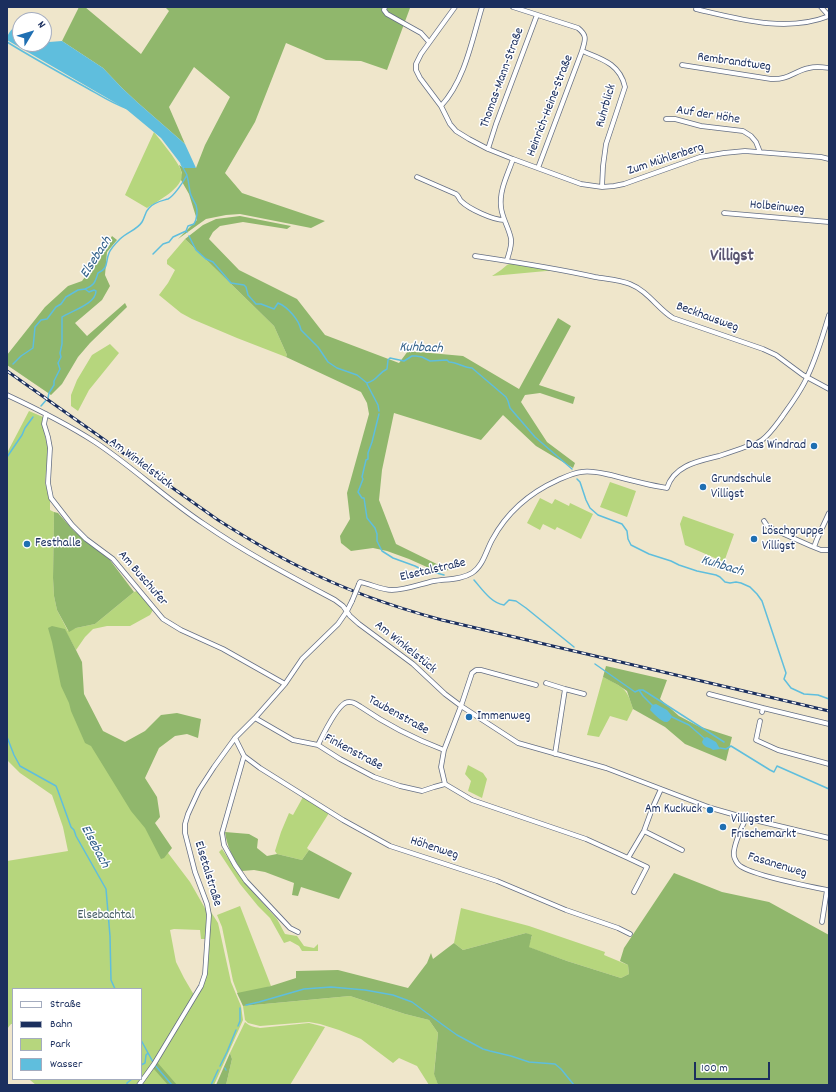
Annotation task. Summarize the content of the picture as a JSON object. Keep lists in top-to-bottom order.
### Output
{
  "streets": {
    "street": [
      "Rembrandtweg",
      "Thomas-Mann-Straße",
      "Heinrich-Heine-Straße",
      "Ruhrblick",
      "Auf der Höhe",
      "Zum Mühlenberg",
      "Holbeinweg",
      "Beckhausweg",
      "Am Winkelstück",
      "Elsetalstraße",
      "Am Buschufer",
      "Taubenstraße",
      "Finkenstraße",
      "Höhenweg",
      "Fasanenweg"
    ]
  },
  "crossings": [
    ["Thomas-Mann-Straße", "Zum Mühlenberg"],
    ["Heinrich-Heine-Straße", "Ruhrblick"],
    ["Heinrich-Heine-Straße", "Zum Mühlenberg"],
    ["Ruhrblick", "Zum Mühlenberg"],
    ["Auf der Höhe", "Zum Mühlenberg"],
    ["Beckhausweg", "Elsetalstraße"],
    ["Am Winkelstück", "Elsetalstraße"],
    ["Am Winkelstück", "Am Buschufer"],
    ["Am Winkelstück", "Fasanenweg"],
    ["Elsetalstraße", "Am Buschufer"],
    ["Elsetalstraße", "Finkenstraße"],
    ["Elsetalstraße", "Höhenweg"],
    ["Taubenstraße", "Finkenstraße"]
  ],
  "districts": ["Villigst"],
  "water": ["Elsebach", "Kuhbach"],
  "parks": ["Elsebachtal"],
  "places": [
    "Das Windrad",
    "Grundschule Villigst",
    "Löschgruppe Villigst",
    "Festhalle",
    "Immenweg",
    "Am Kuckuck",
    "Villigster Frischemarkt"
  ],
  "legend": [
    "Straße",
    "Bahn",
    "Park",
    "Wasser"
  ],
  "scale_bar": "100 m",
  "north": "top right"
}
